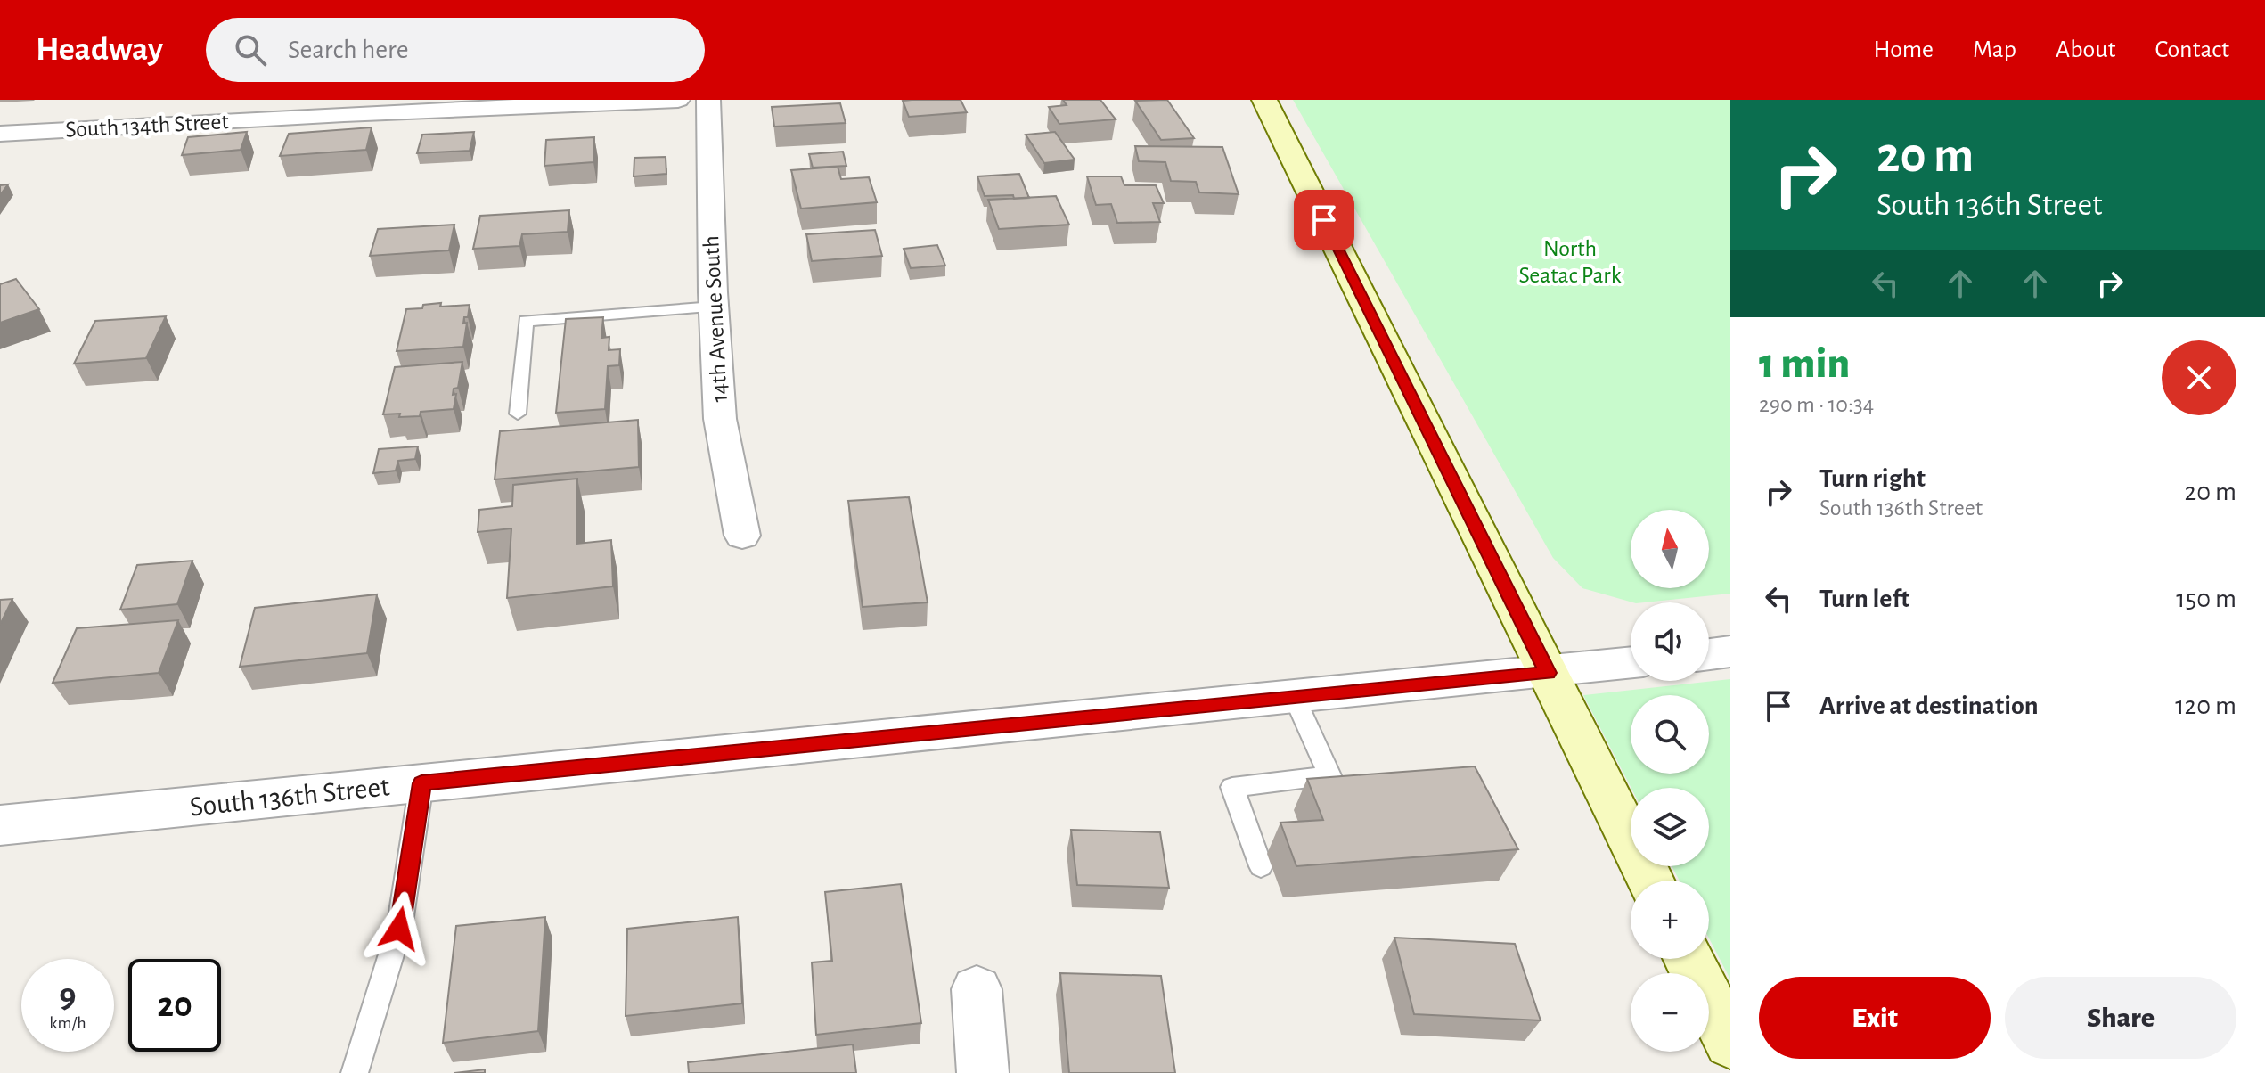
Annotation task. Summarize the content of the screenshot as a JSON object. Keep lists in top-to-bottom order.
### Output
{
  "streets": {
    "street": ["South 134th Street", "14th Avenue South", "South 136th Street"]
  },
  "parks": ["North Seatac Park"],
  "north": "top",
  "page": {
    "header": "Headway",
    "search": "Search here",
    "nav": [
      "Home",
      "Map",
      "About",
      "Contact"
    ],
    "turn": ["20 m", "South 136th Street"],
    "heading": ["1 min", "290 m · 10:34"],
    "list": [
      {
        "name": "Turn right",
        "note": "South 136th Street",
        "value": "20 m"
      },
      {
        "name": "Turn left",
        "value": "150 m"
      },
      {
        "name": "Arrive at destination",
        "value": "120 m"
      }
    ],
    "map_buttons": ["+", "−"],
    "speed": "9 km/h",
    "limit": "20",
    "buttons": ["Exit", "Share"]
  }
}
